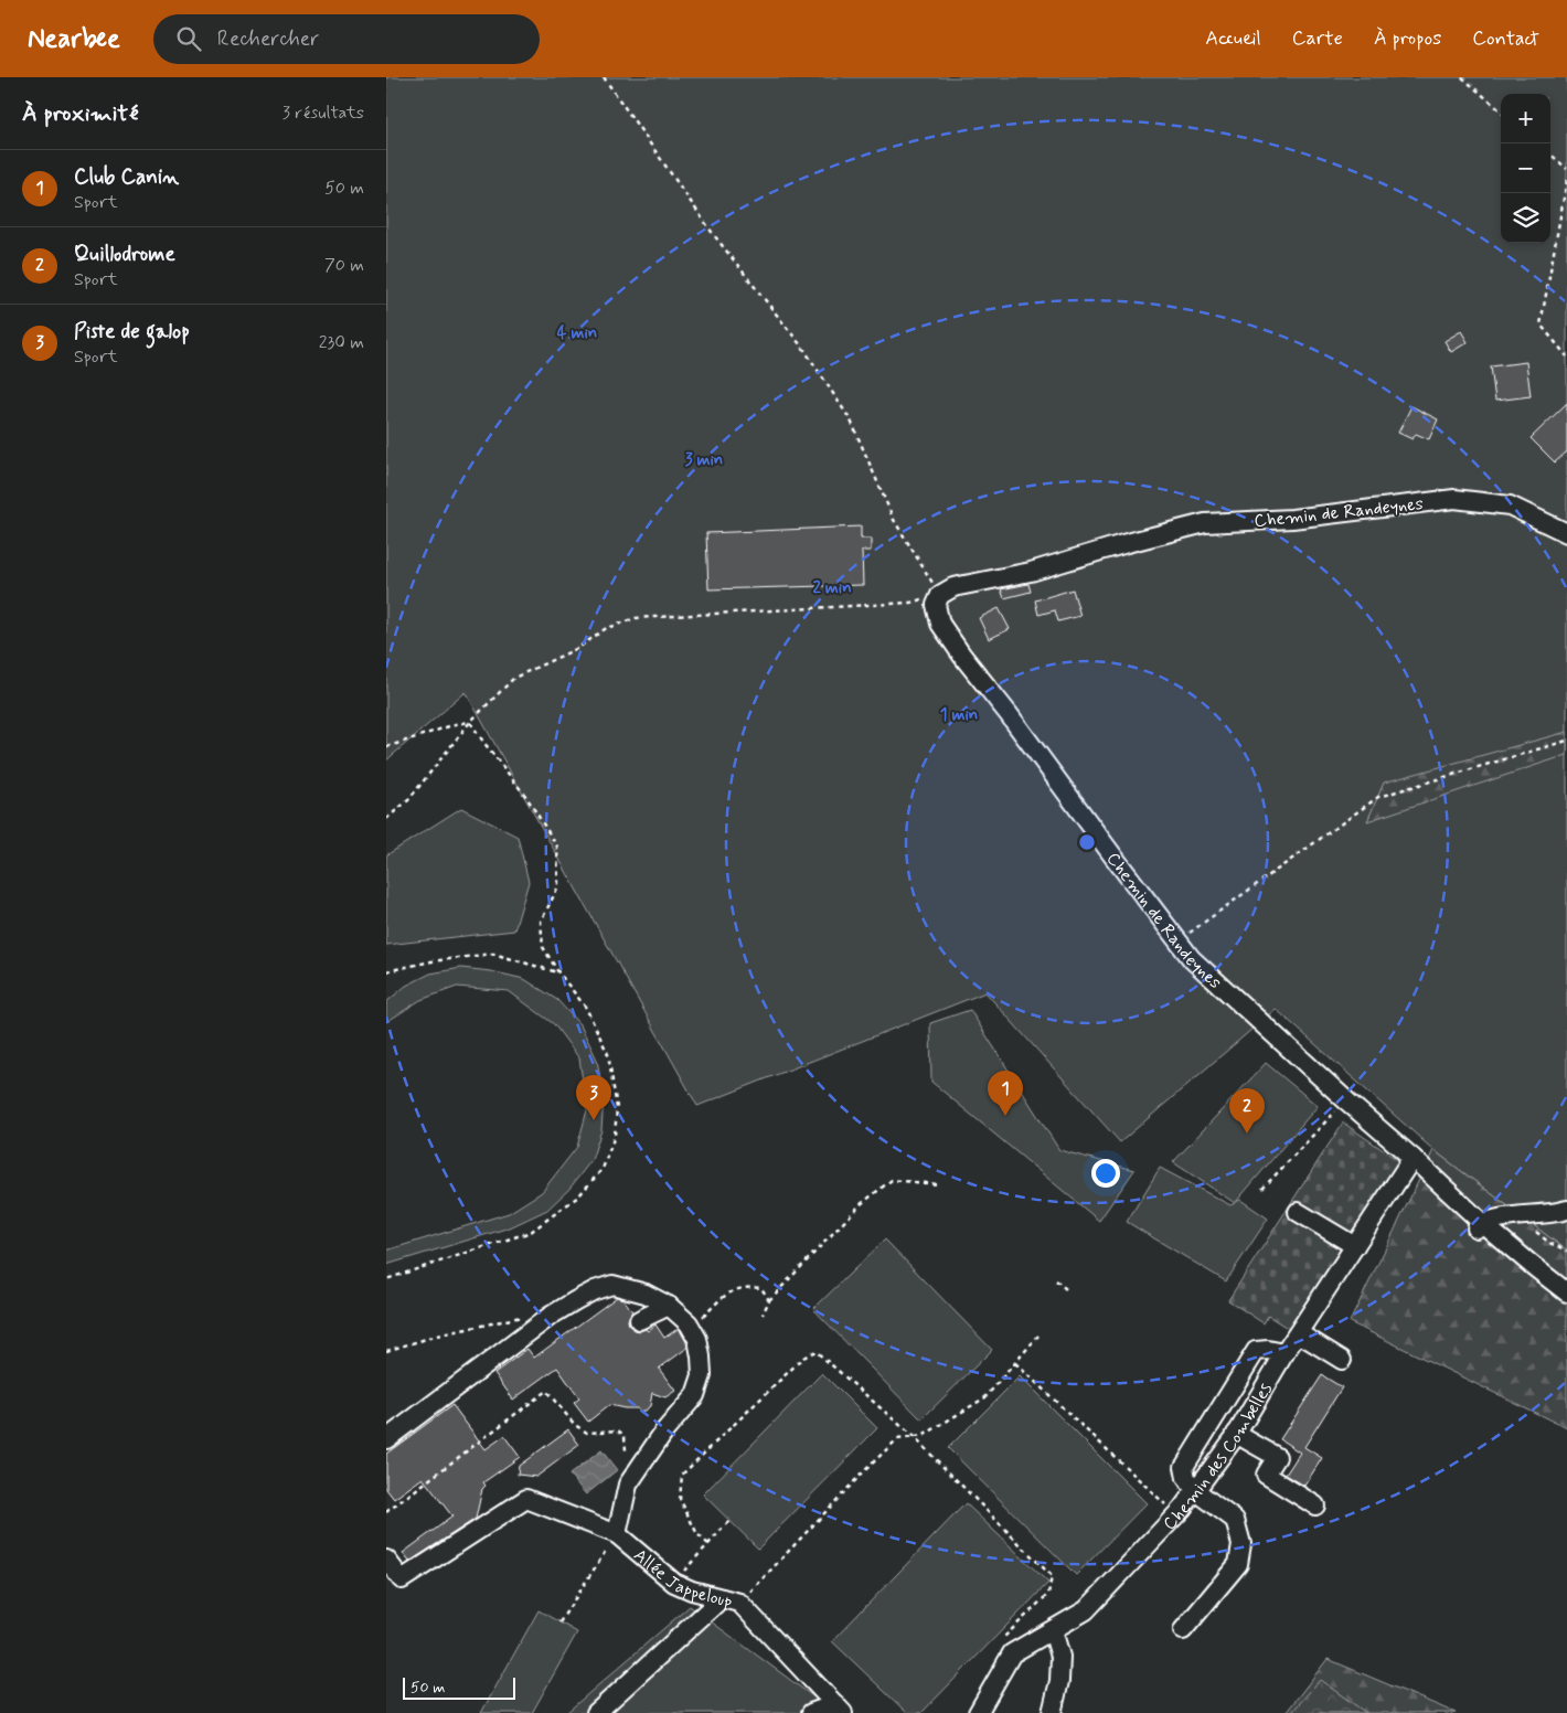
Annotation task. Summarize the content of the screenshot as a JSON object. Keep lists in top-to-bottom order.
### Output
{
  "streets": {
    "street": ["Chemin de Randeynes", "Chemin des Combelles", "Allée Jappeloup"]
  },
  "crossings": [
    ["Chemin de Randeynes", "Chemin des Combelles"]
  ],
  "scale_bar": "50 m",
  "page": {
    "header": "Nearbee",
    "search": "Rechercher",
    "nav": [
      "Accueil",
      "Carte",
      "À propos",
      "Contact"
    ],
    "heading": ["À proximité", "3 résultats"],
    "map_buttons": ["+", "−"],
    "list": [
      {
        "mark": "1",
        "name": "Club Canin",
        "note": "Sport",
        "value": "50 m"
      },
      {
        "mark": "2",
        "name": "Quillodrome",
        "note": "Sport",
        "value": "70 m"
      },
      {
        "mark": "3",
        "name": "Piste de galop",
        "note": "Sport",
        "value": "230 m"
      }
    ],
    "pins": ["1", "3", "2"],
    "scale": "50 m"
  },
  "rings": [
    "4 min",
    "3 min",
    "2 min",
    "1 min"
  ]
}
